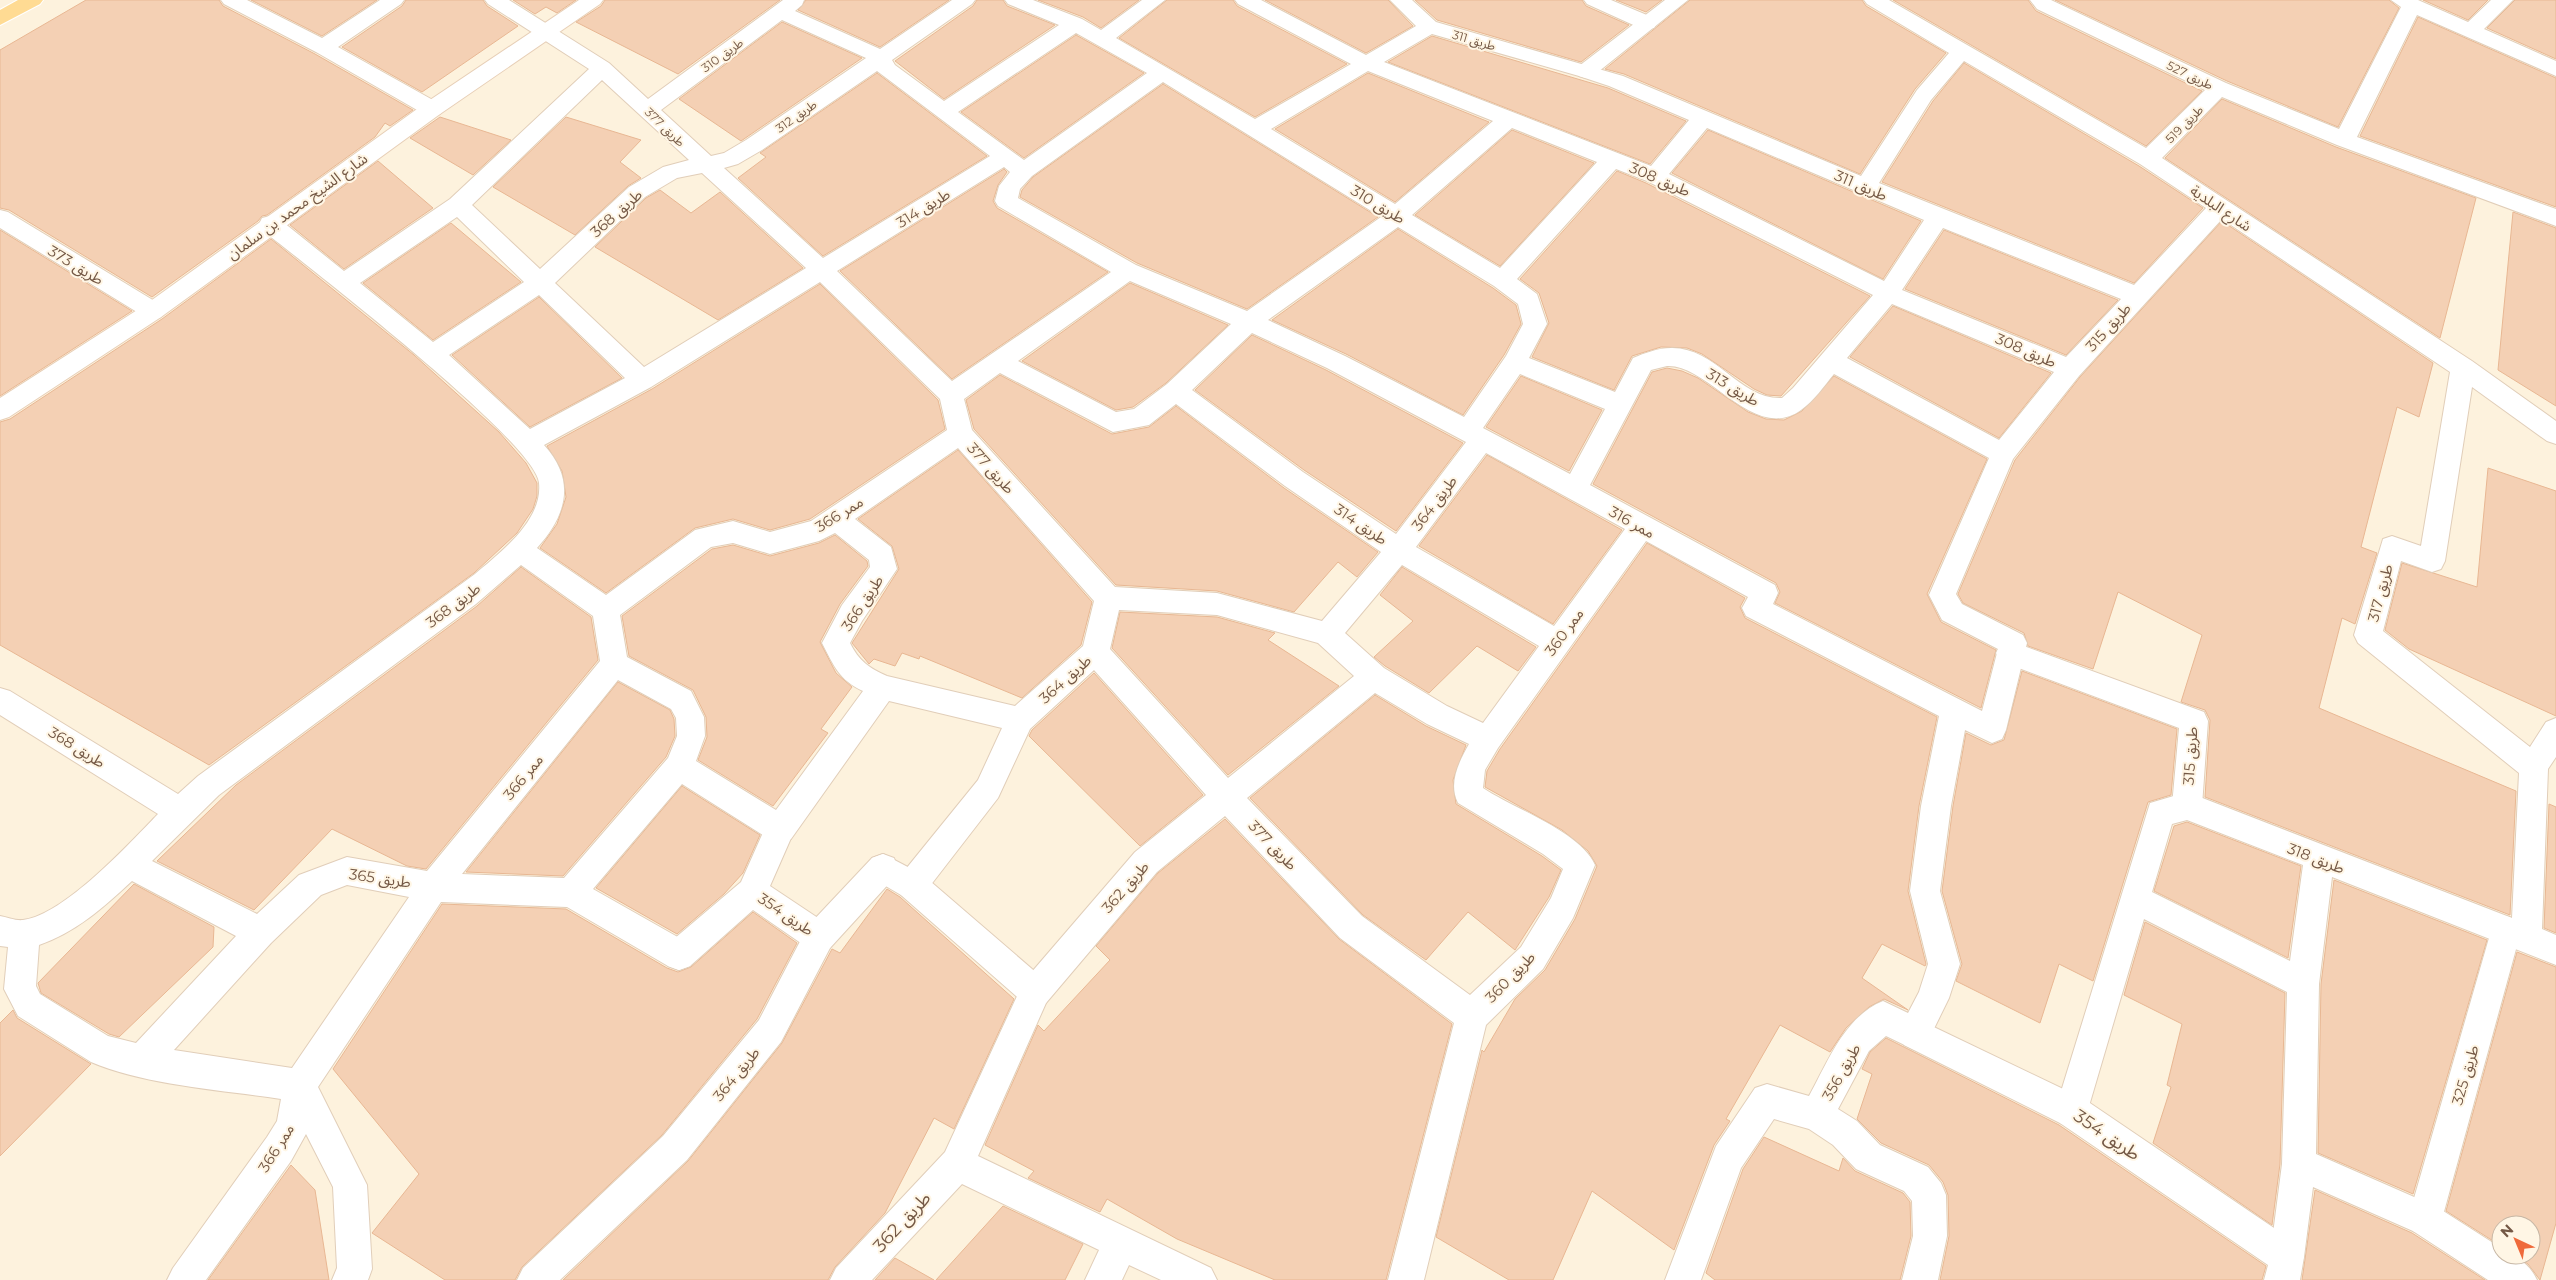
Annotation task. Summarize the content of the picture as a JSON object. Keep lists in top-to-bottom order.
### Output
{
  "streets": {
    "street": [
      "طريق 311",
      "طريق 310",
      "طريق 527",
      "طريق 312",
      "طريق 519",
      "طريق 377",
      "طريق 308",
      "شارع الشيخ محمد بن سلمان",
      "طريق 314",
      "شارع البلدية",
      "طريق 368",
      "طريق 373",
      "طريق 315",
      "طريق 313",
      "طريق 364",
      "ممر 366",
      "ممر 316",
      "طريق 317",
      "طريق 366",
      "ممر 360",
      "طريق 318",
      "طريق 365",
      "طريق 362",
      "طريق 354",
      "طريق 360",
      "طريق 356",
      "طريق 325"
    ]
  },
  "crossings": [
    ["طريق 311", "طريق 315"],
    ["طريق 311", "طريق 313"],
    ["طريق 310", "طريق 377"],
    ["طريق 310", "طريق 364"],
    ["طريق 310", "ممر 316"],
    ["طريق 527", "طريق 519"],
    ["طريق 312", "طريق 377"],
    ["طريق 312", "طريق 368"],
    ["طريق 519", "شارع البلدية"],
    ["طريق 377", "شارع الشيخ محمد بن سلمان"],
    ["طريق 377", "طريق 314"],
    ["طريق 377", "طريق 368"],
    ["طريق 377", "طريق 364"],
    ["طريق 377", "ممر 366"],
    ["طريق 377", "طريق 362"],
    ["طريق 377", "طريق 360"],
    ["طريق 308", "طريق 315"],
    ["طريق 308", "طريق 313"],
    ["شارع الشيخ محمد بن سلمان", "طريق 368"],
    ["شارع الشيخ محمد بن سلمان", "طريق 373"],
    ["طريق 314", "طريق 364"],
    ["طريق 314", "ممر 360"],
    ["شارع البلدية", "طريق 315"],
    ["شارع البلدية", "طريق 317"],
    ["طريق 315", "ممر 316"],
    ["طريق 315", "طريق 318"],
    ["طريق 313", "ممر 316"],
    ["طريق 364", "ممر 316"],
    ["طريق 364", "طريق 366"],
    ["طريق 364", "طريق 362"],
    ["طريق 364", "طريق 354"],
    ["ممر 366", "طريق 366"],
    ["ممر 366", "طريق 365"],
    ["ممر 316", "ممر 360"],
    ["ممر 360", "طريق 360"],
    ["طريق 318", "طريق 354"],
    ["طريق 318", "طريق 325"],
    ["طريق 365", "طريق 354"],
    ["طريق 354", "طريق 356"]
  ],
  "north": "top left"
}
